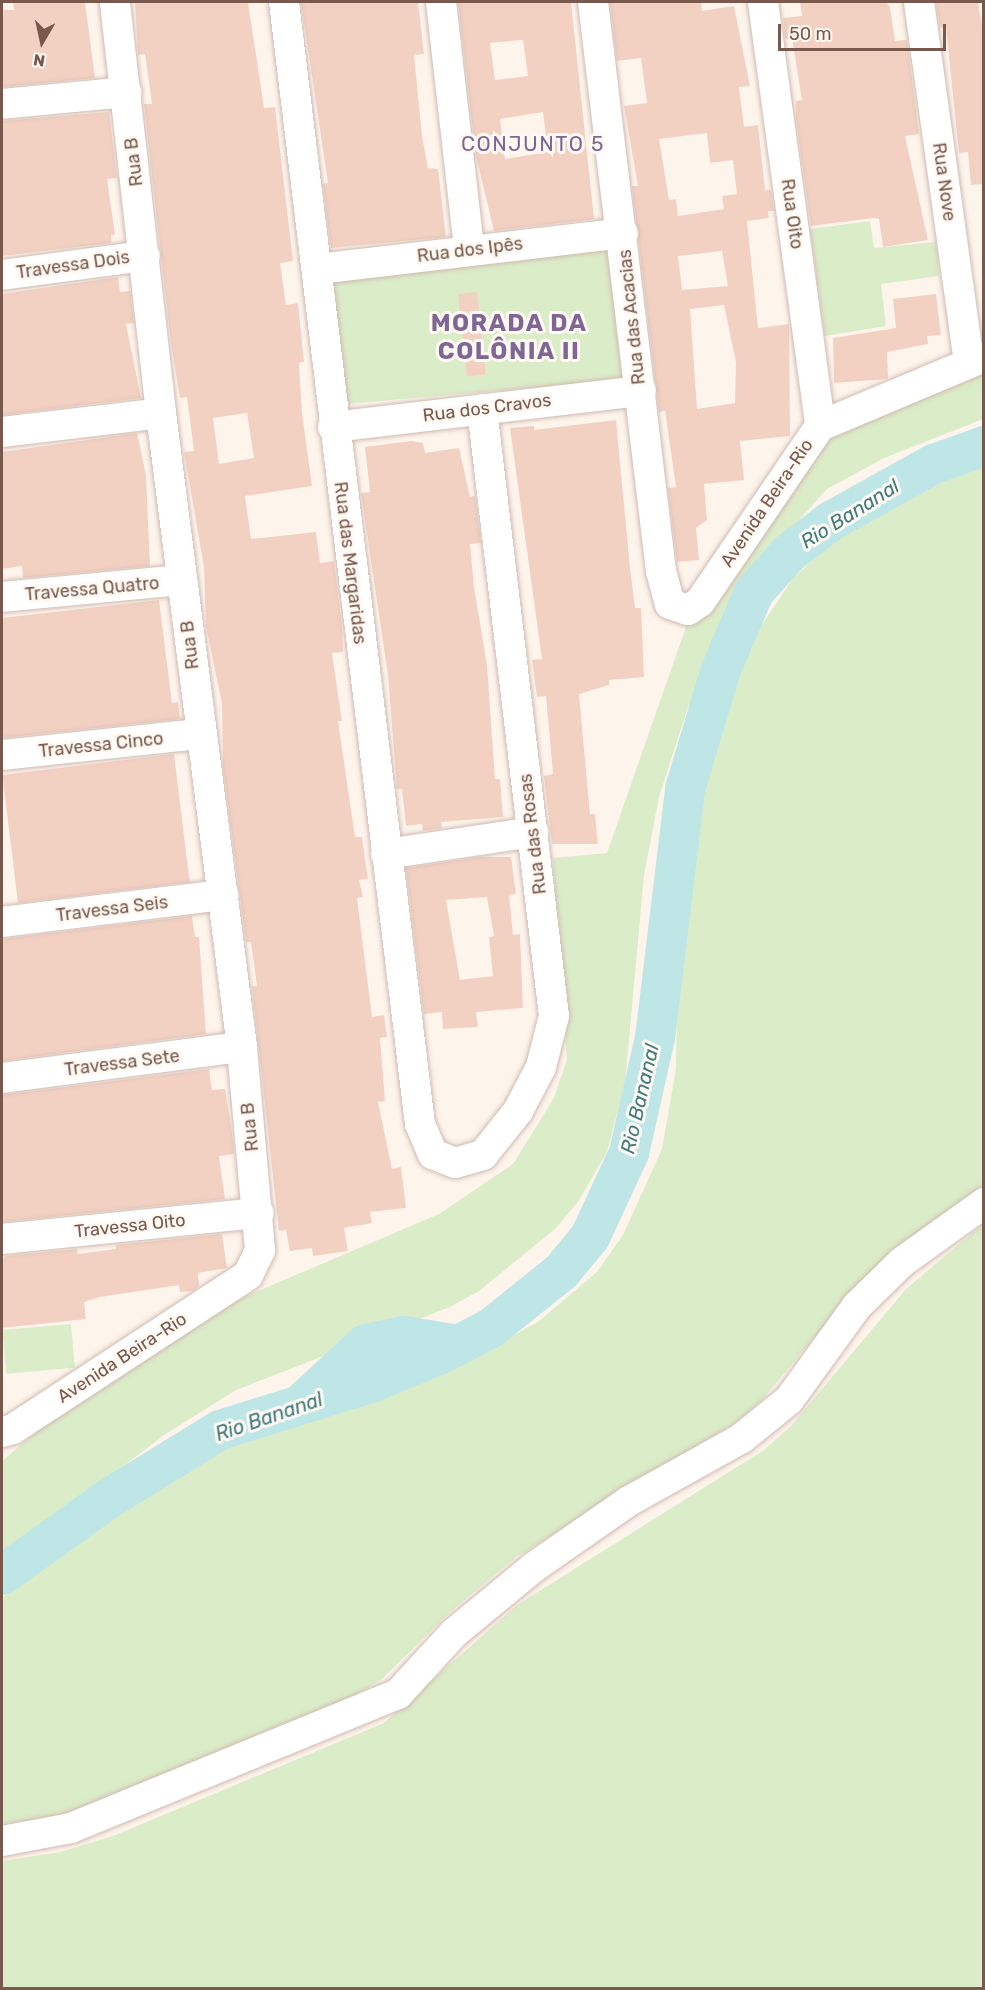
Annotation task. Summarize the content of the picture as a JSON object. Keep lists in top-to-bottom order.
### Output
{
  "streets": {
    "street": [
      "Rua B",
      "Rua Nove",
      "Rua Oito",
      "Rua dos Ipês",
      "Travessa Dois",
      "Rua das Acacias",
      "Rua dos Cravos",
      "Avenida Beira-Rio",
      "Rua das Margaridas",
      "Travessa Quatro",
      "Travessa Cinco",
      "Rua das Rosas",
      "Travessa Seis",
      "Travessa Sete",
      "Travessa Oito"
    ]
  },
  "crossings": [
    ["Rua B", "Travessa Dois"],
    ["Rua B", "Avenida Beira-Rio"],
    ["Rua B", "Travessa Quatro"],
    ["Rua B", "Travessa Cinco"],
    ["Rua B", "Travessa Seis"],
    ["Rua B", "Travessa Sete"],
    ["Rua B", "Travessa Oito"],
    ["Rua Nove", "Avenida Beira-Rio"],
    ["Rua Oito", "Avenida Beira-Rio"],
    ["Rua dos Ipês", "Rua das Acacias"],
    ["Rua dos Ipês", "Rua das Margaridas"],
    ["Rua das Acacias", "Rua dos Cravos"],
    ["Rua das Acacias", "Avenida Beira-Rio"],
    ["Rua dos Cravos", "Rua das Margaridas"],
    ["Rua dos Cravos", "Rua das Rosas"],
    ["Rua das Margaridas", "Rua das Rosas"]
  ],
  "districts": ["CONJUNTO 5", "MORADA DA COLÔNIA II"],
  "water": ["Rio Bananal"],
  "scale_bar": "50 m",
  "north": "bottom"
}
